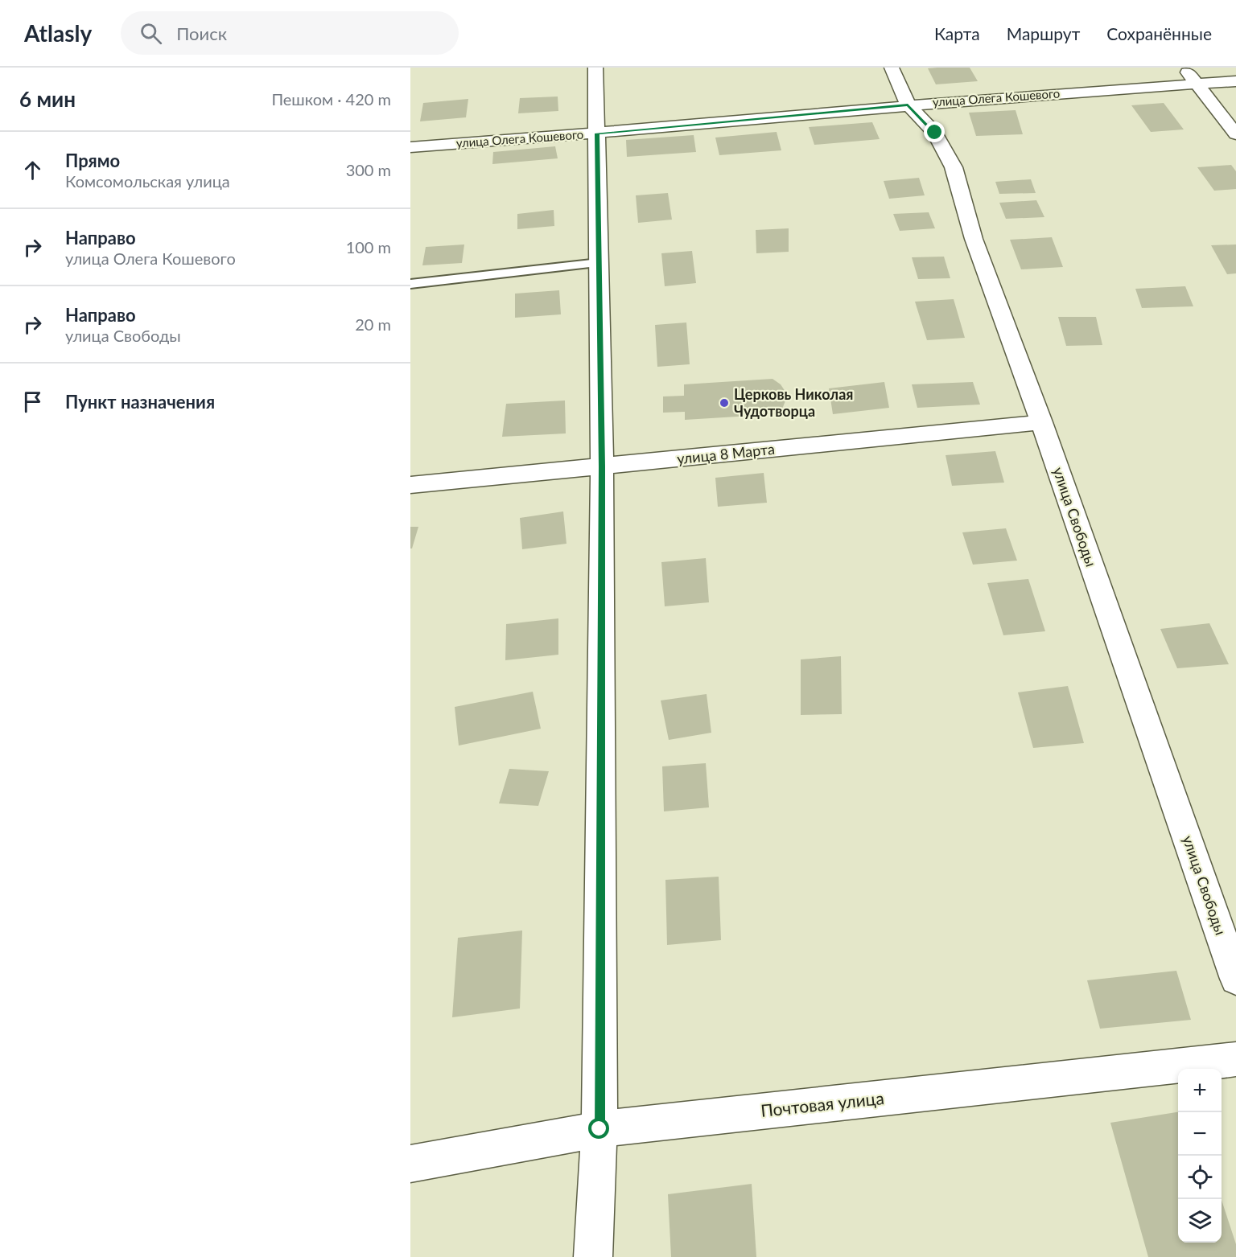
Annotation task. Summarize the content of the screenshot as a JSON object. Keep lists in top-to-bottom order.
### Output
{
  "streets": {
    "street": [
      "улица Олега Кошевого",
      "улица 8 Марта",
      "улица Свободы",
      "Почтовая улица"
    ]
  },
  "crossings": [
    ["улица Олега Кошевого", "улица Свободы"],
    ["улица 8 Марта", "улица Свободы"]
  ],
  "places": ["Церковь Николая Чудотворца"],
  "page": {
    "header": "Atlasly",
    "search": "Поиск",
    "nav": ["Карта", "Маршрут", "Сохранённые"],
    "heading": ["6 мин", "Пешком · 420 m"],
    "list": [
      ["Прямо", "Комсомольская улица", "300 m"],
      ["Направо", "улица Олега Кошевого", "100 m"],
      ["Направо", "улица Свободы", "20 m"],
      "Пункт назначения"
    ],
    "map_buttons": ["+", "−"]
  }
}
